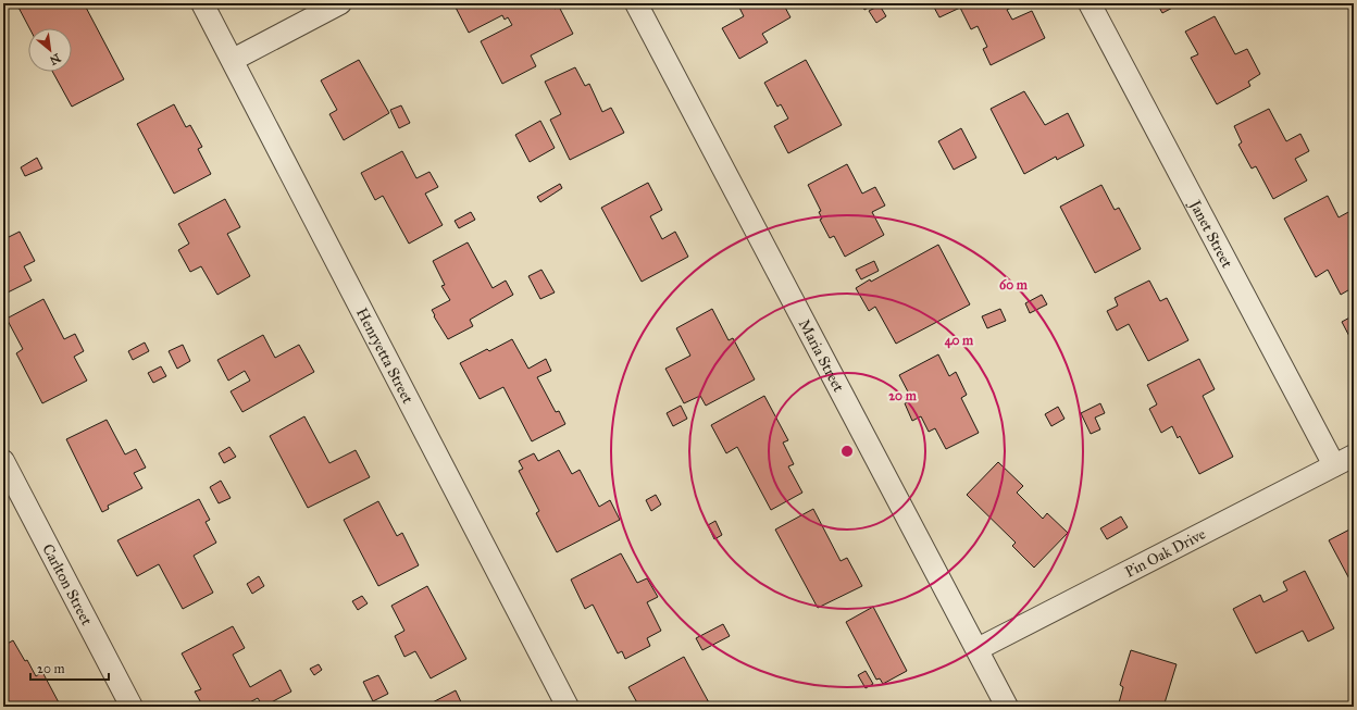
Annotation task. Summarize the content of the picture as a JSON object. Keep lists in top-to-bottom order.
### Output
{
  "streets": {
    "street": [
      "Janet Street",
      "Henryetta Street",
      "Maria Street",
      "Pin Oak Drive",
      "Carlton Street"
    ]
  },
  "crossings": [
    ["Janet Street", "Pin Oak Drive"],
    ["Maria Street", "Pin Oak Drive"]
  ],
  "scale_bar": "20 m",
  "north": "bottom right",
  "rings": ["60 m", "40 m", "20 m"]
}
